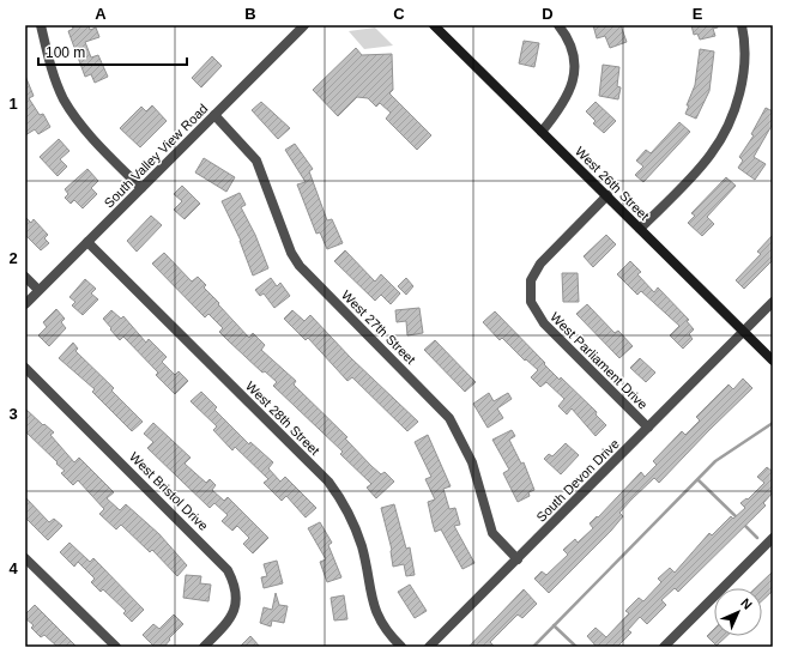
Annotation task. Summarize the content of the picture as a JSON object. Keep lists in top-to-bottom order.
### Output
{
  "streets": {
    "main road": ["West 26th Street"],
    "street": [
      "South Valley View Road",
      "West 27th Street",
      "West Parliament Drive",
      "West 28th Street",
      "South Devon Drive",
      "West Bristol Drive"
    ]
  },
  "crossings": [
    ["South Valley View Road", "West 27th Street"],
    ["South Valley View Road", "West 28th Street"],
    ["West 26th Street", "West Parliament Drive"],
    ["West 26th Street", "South Devon Drive"],
    ["West 27th Street", "South Devon Drive"],
    ["West Parliament Drive", "South Devon Drive"]
  ],
  "scale_bar": "100 m",
  "north": "top right",
  "grid": {
    "columns": [
      "A",
      "B",
      "C",
      "D",
      "E"
    ],
    "rows": [
      "1",
      "2",
      "3",
      "4"
    ]
  }
}
